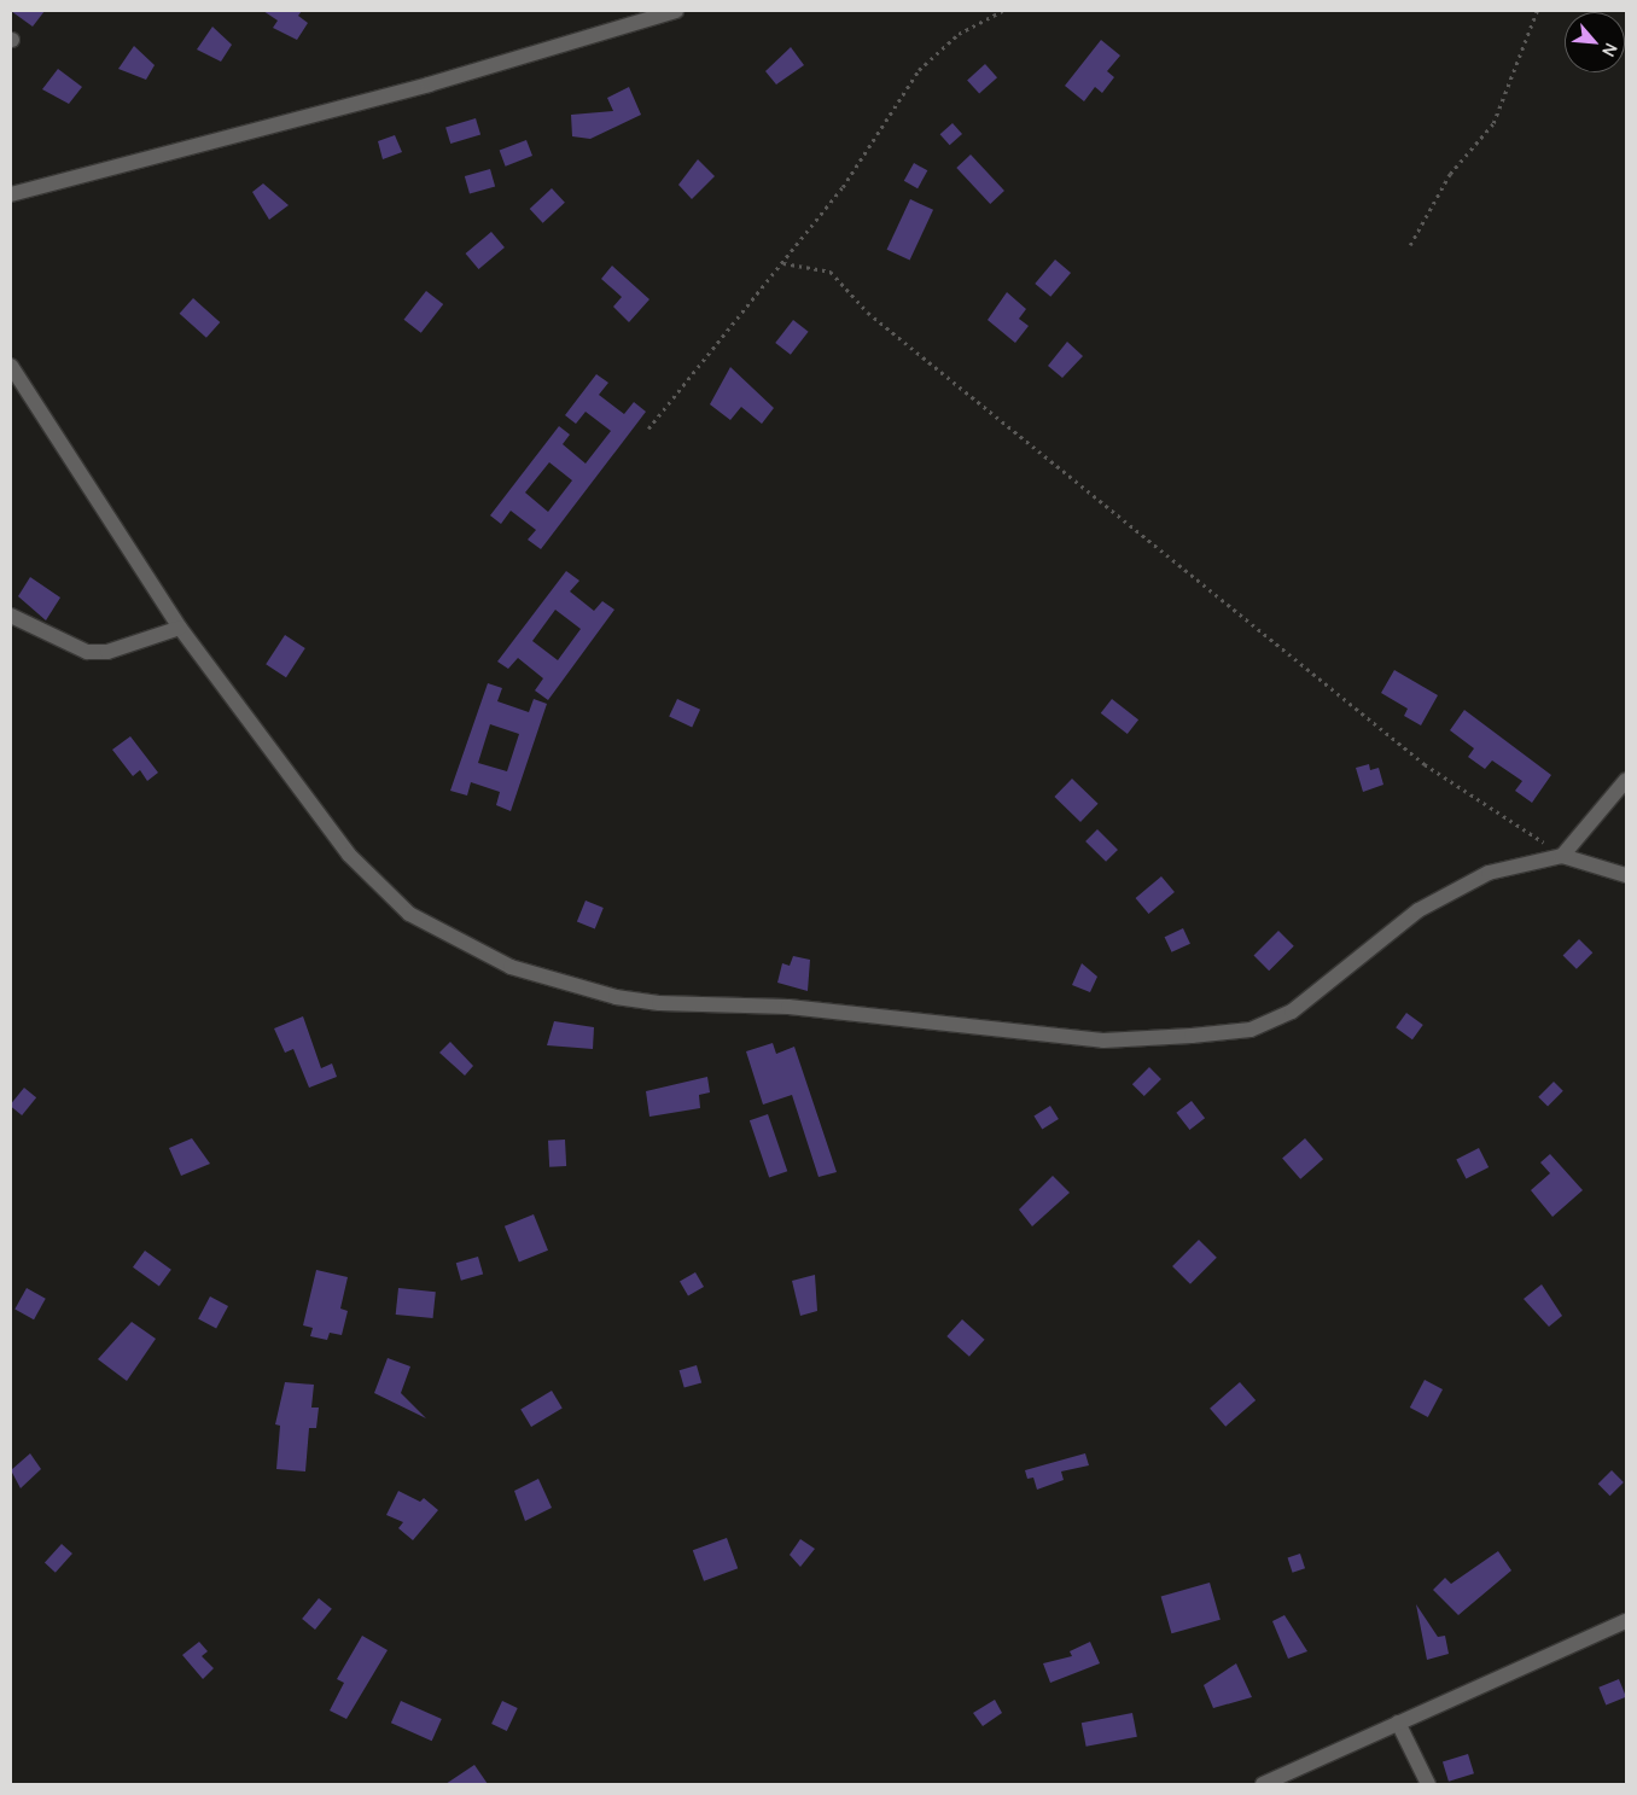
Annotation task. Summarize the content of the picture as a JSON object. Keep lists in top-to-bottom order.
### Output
{
  "north": "bottom right"
}
